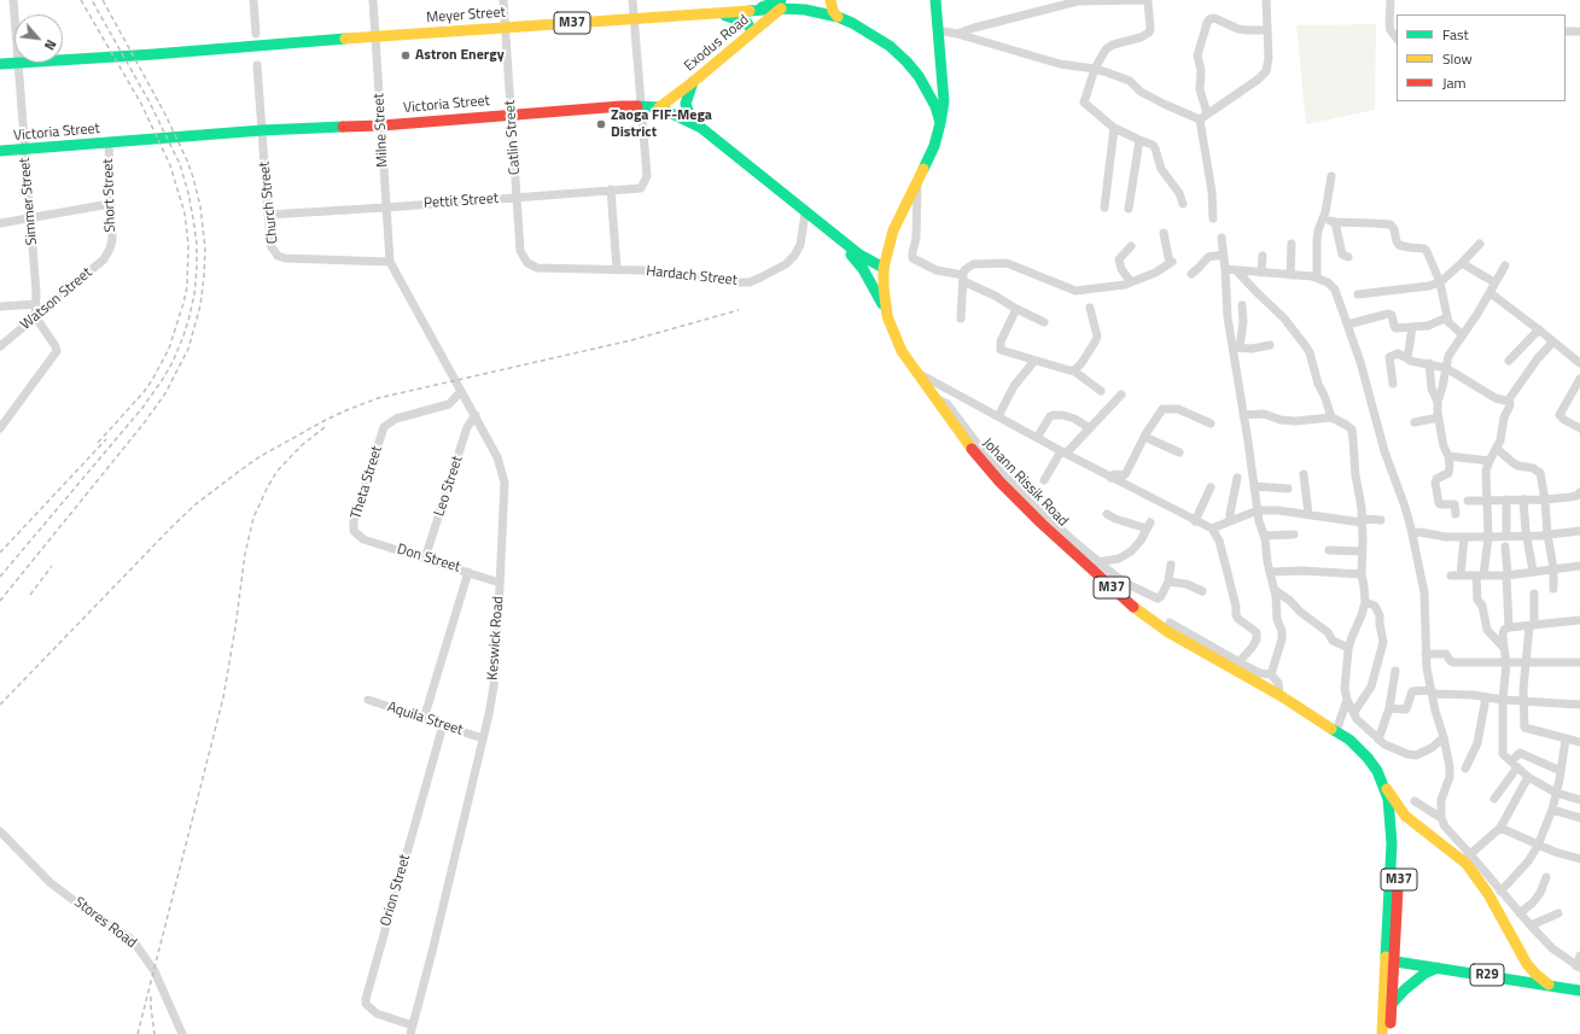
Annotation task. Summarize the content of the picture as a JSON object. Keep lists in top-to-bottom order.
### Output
{
  "streets": {
    "main road": [
      "Meyer Street",
      "M37",
      "Exodus Road",
      "Victoria Street",
      "Johann Rissik Road",
      "R29"
    ],
    "street": [
      "Milne Street",
      "Catlin Street",
      "Short Street",
      "Simmer Street",
      "Pettit Street",
      "Church Street",
      "Hardach Street",
      "Watson Street",
      "Theta Street",
      "Leo Street",
      "Don Street",
      "Keswick Road",
      "Aquila Street",
      "Orion Street",
      "Stores Road"
    ]
  },
  "crossings": [
    ["Meyer Street", "Exodus Road"],
    ["Meyer Street", "Milne Street"],
    ["Meyer Street", "Catlin Street"],
    ["Meyer Street", "Simmer Street"],
    ["Meyer Street", "Johann Rissik Road"],
    ["Exodus Road", "Victoria Street"],
    ["Victoria Street", "Milne Street"],
    ["Victoria Street", "Catlin Street"],
    ["Victoria Street", "Short Street"],
    ["Victoria Street", "Simmer Street"],
    ["Victoria Street", "Pettit Street"],
    ["Victoria Street", "Church Street"],
    ["Victoria Street", "Hardach Street"],
    ["Victoria Street", "Johann Rissik Road"],
    ["Milne Street", "Pettit Street"],
    ["Milne Street", "Church Street"],
    ["Milne Street", "Keswick Road"],
    ["Catlin Street", "Pettit Street"],
    ["Catlin Street", "Hardach Street"],
    ["Short Street", "Watson Street"],
    ["Simmer Street", "Watson Street"],
    ["Pettit Street", "Church Street"],
    ["Church Street", "Keswick Road"],
    ["Theta Street", "Don Street"],
    ["Theta Street", "Keswick Road"],
    ["Johann Rissik Road", "R29"],
    ["Leo Street", "Don Street"],
    ["Leo Street", "Keswick Road"],
    ["Don Street", "Keswick Road"],
    ["Keswick Road", "Aquila Street"],
    ["Keswick Road", "Orion Street"],
    ["Aquila Street", "Orion Street"]
  ],
  "places": ["Astron Energy", "Zaoga FIF-Mega District"],
  "legend": ["Fast", "Slow", "Jam"],
  "north": "bottom right"
}
